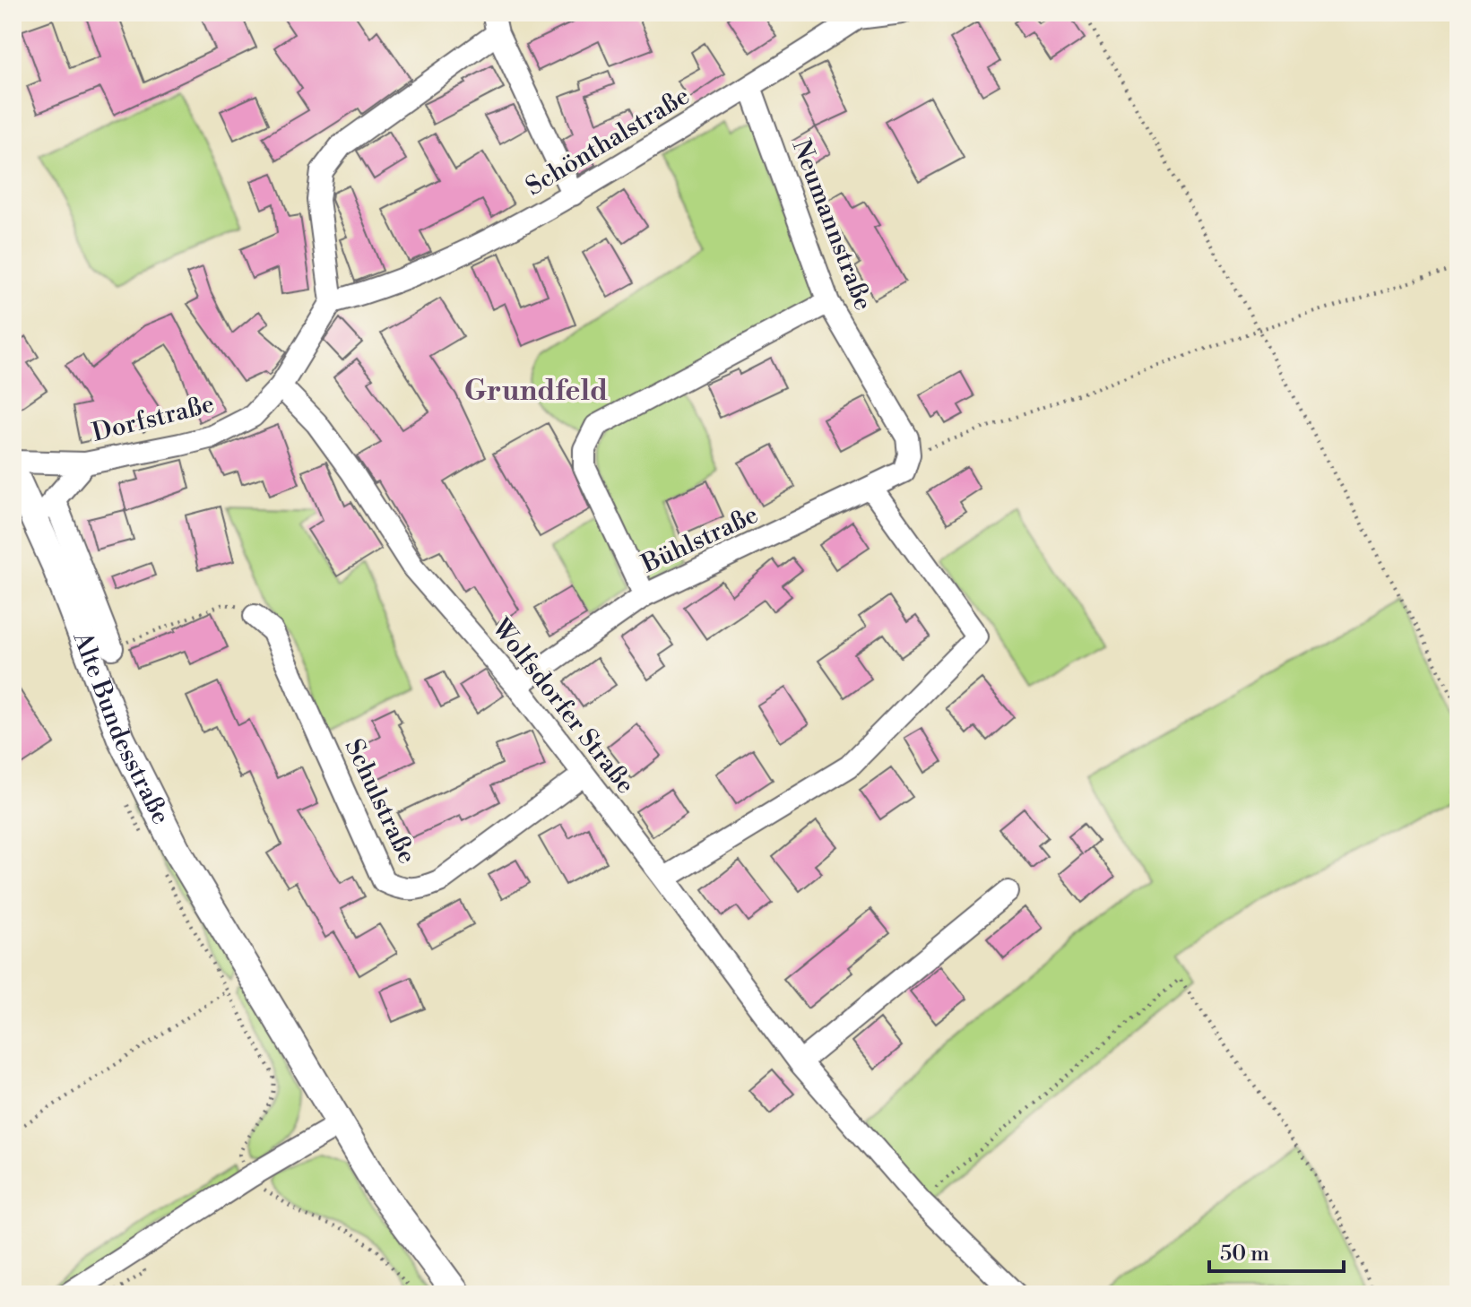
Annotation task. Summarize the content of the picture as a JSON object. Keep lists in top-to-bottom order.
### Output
{
  "streets": {
    "main road": ["Alte Bundesstraße"],
    "street": [
      "Schönthalstraße",
      "Neumannstraße",
      "Dorfstraße",
      "Bühlstraße",
      "Wolfsdorfer Straße",
      "Schulstraße"
    ]
  },
  "crossings": [
    ["Schönthalstraße", "Neumannstraße"],
    ["Schönthalstraße", "Dorfstraße"],
    ["Neumannstraße", "Bühlstraße"],
    ["Dorfstraße", "Wolfsdorfer Straße"],
    ["Dorfstraße", "Alte Bundesstraße"],
    ["Bühlstraße", "Wolfsdorfer Straße"],
    ["Wolfsdorfer Straße", "Schulstraße"]
  ],
  "districts": ["Grundfeld"],
  "scale_bar": "50 m"
}
